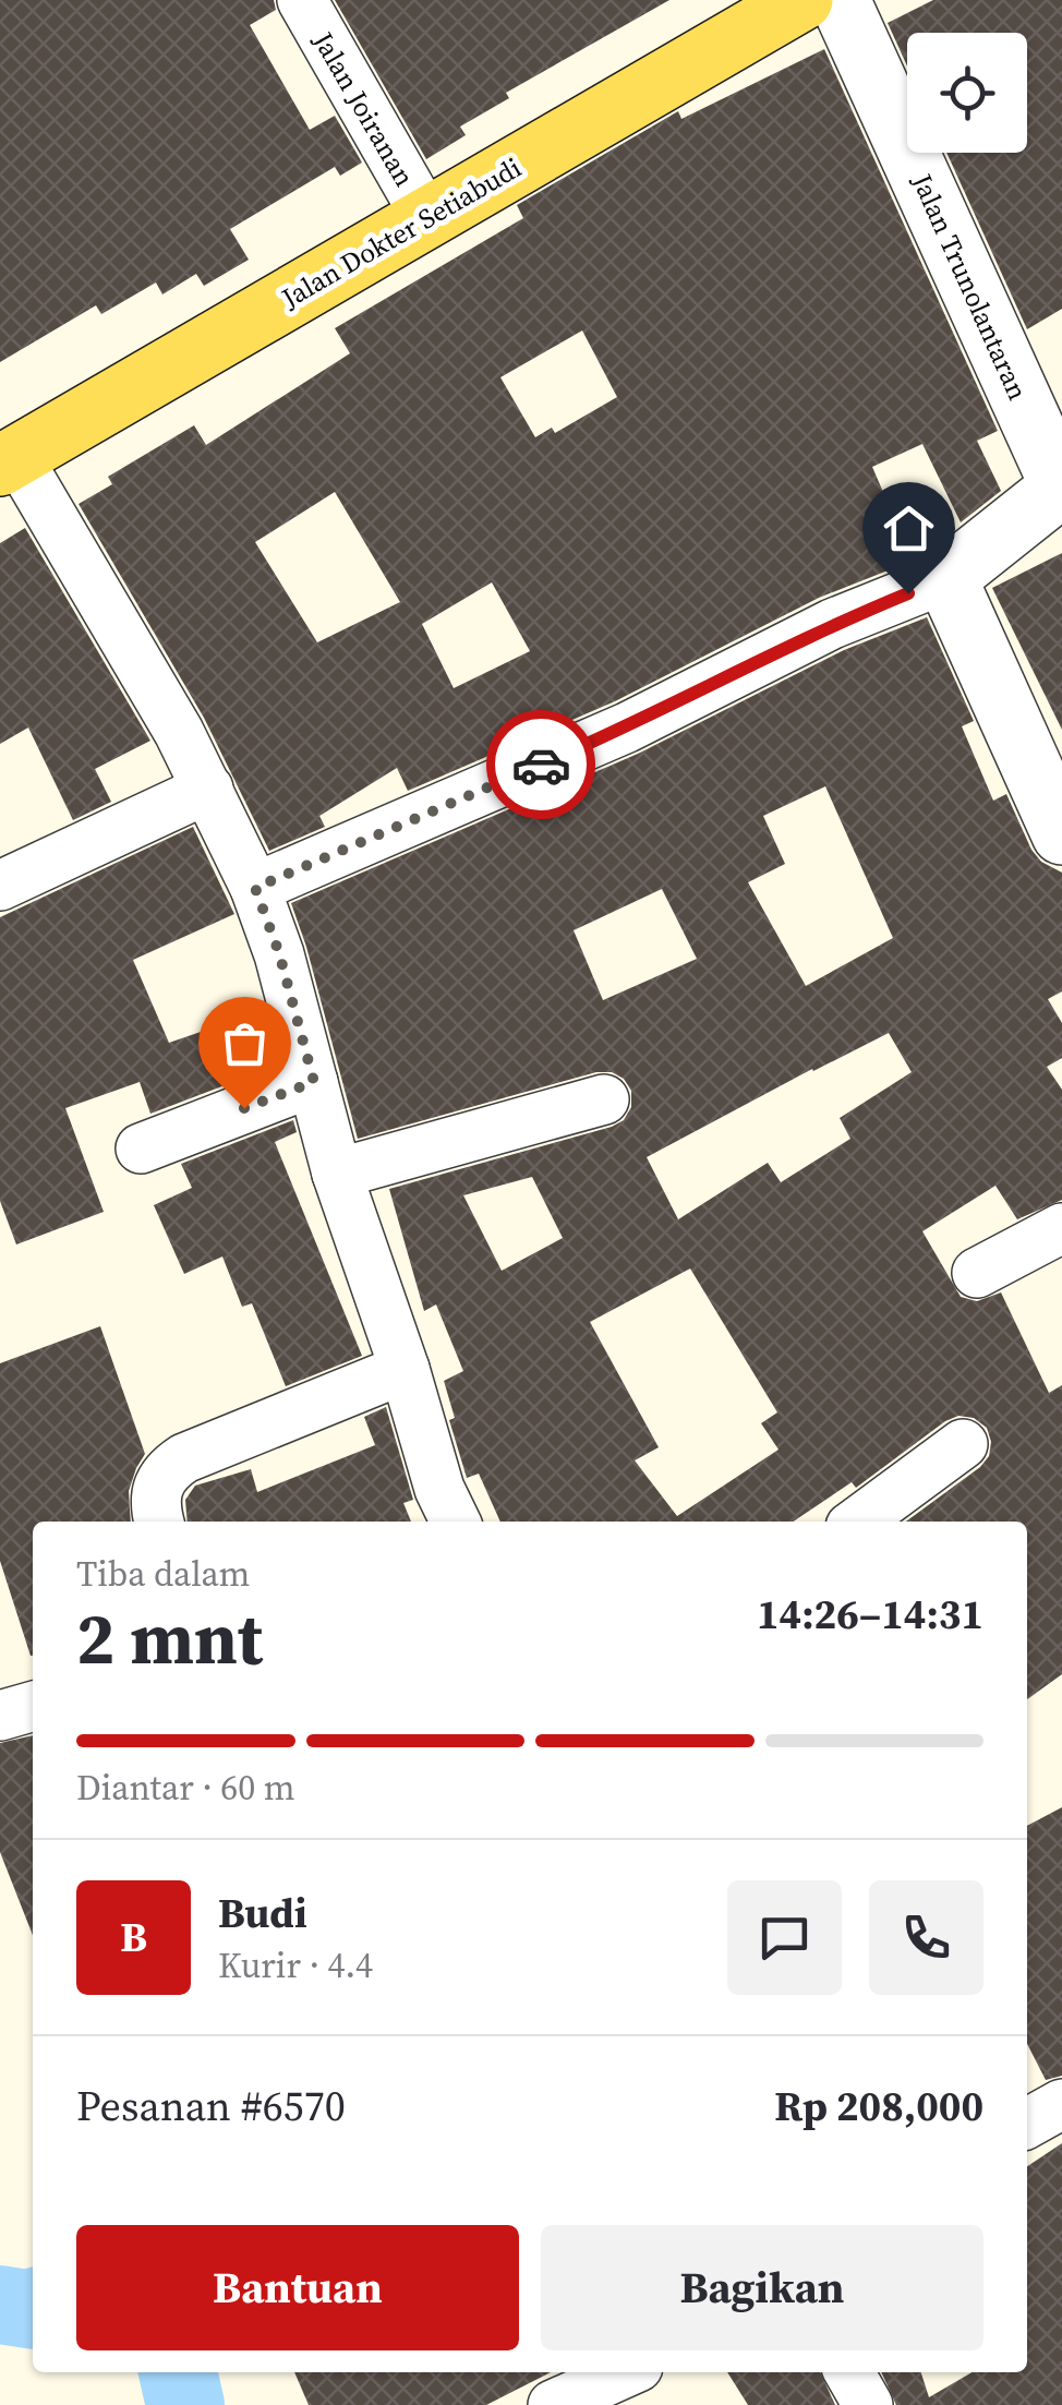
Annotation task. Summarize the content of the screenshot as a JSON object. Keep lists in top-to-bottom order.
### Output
{
  "streets": {
    "main road": ["Jalan Dokter Setiabudi"],
    "street": ["Jalan Joiranan", "Jalan Trunolantaran"]
  },
  "crossings": [
    ["Jalan Joiranan", "Jalan Dokter Setiabudi"]
  ],
  "page": {
    "heading": ["2 mnt", "Tiba dalam", "14:26–14:31"],
    "panel": [
      "Budi",
      "Kurir · 4.4",
      "Pesanan #6570",
      "Rp 208,000"
    ],
    "bar": "Diantar · 60 m",
    "round": "B",
    "buttons": ["Bantuan", "Bagikan"]
  }
}
